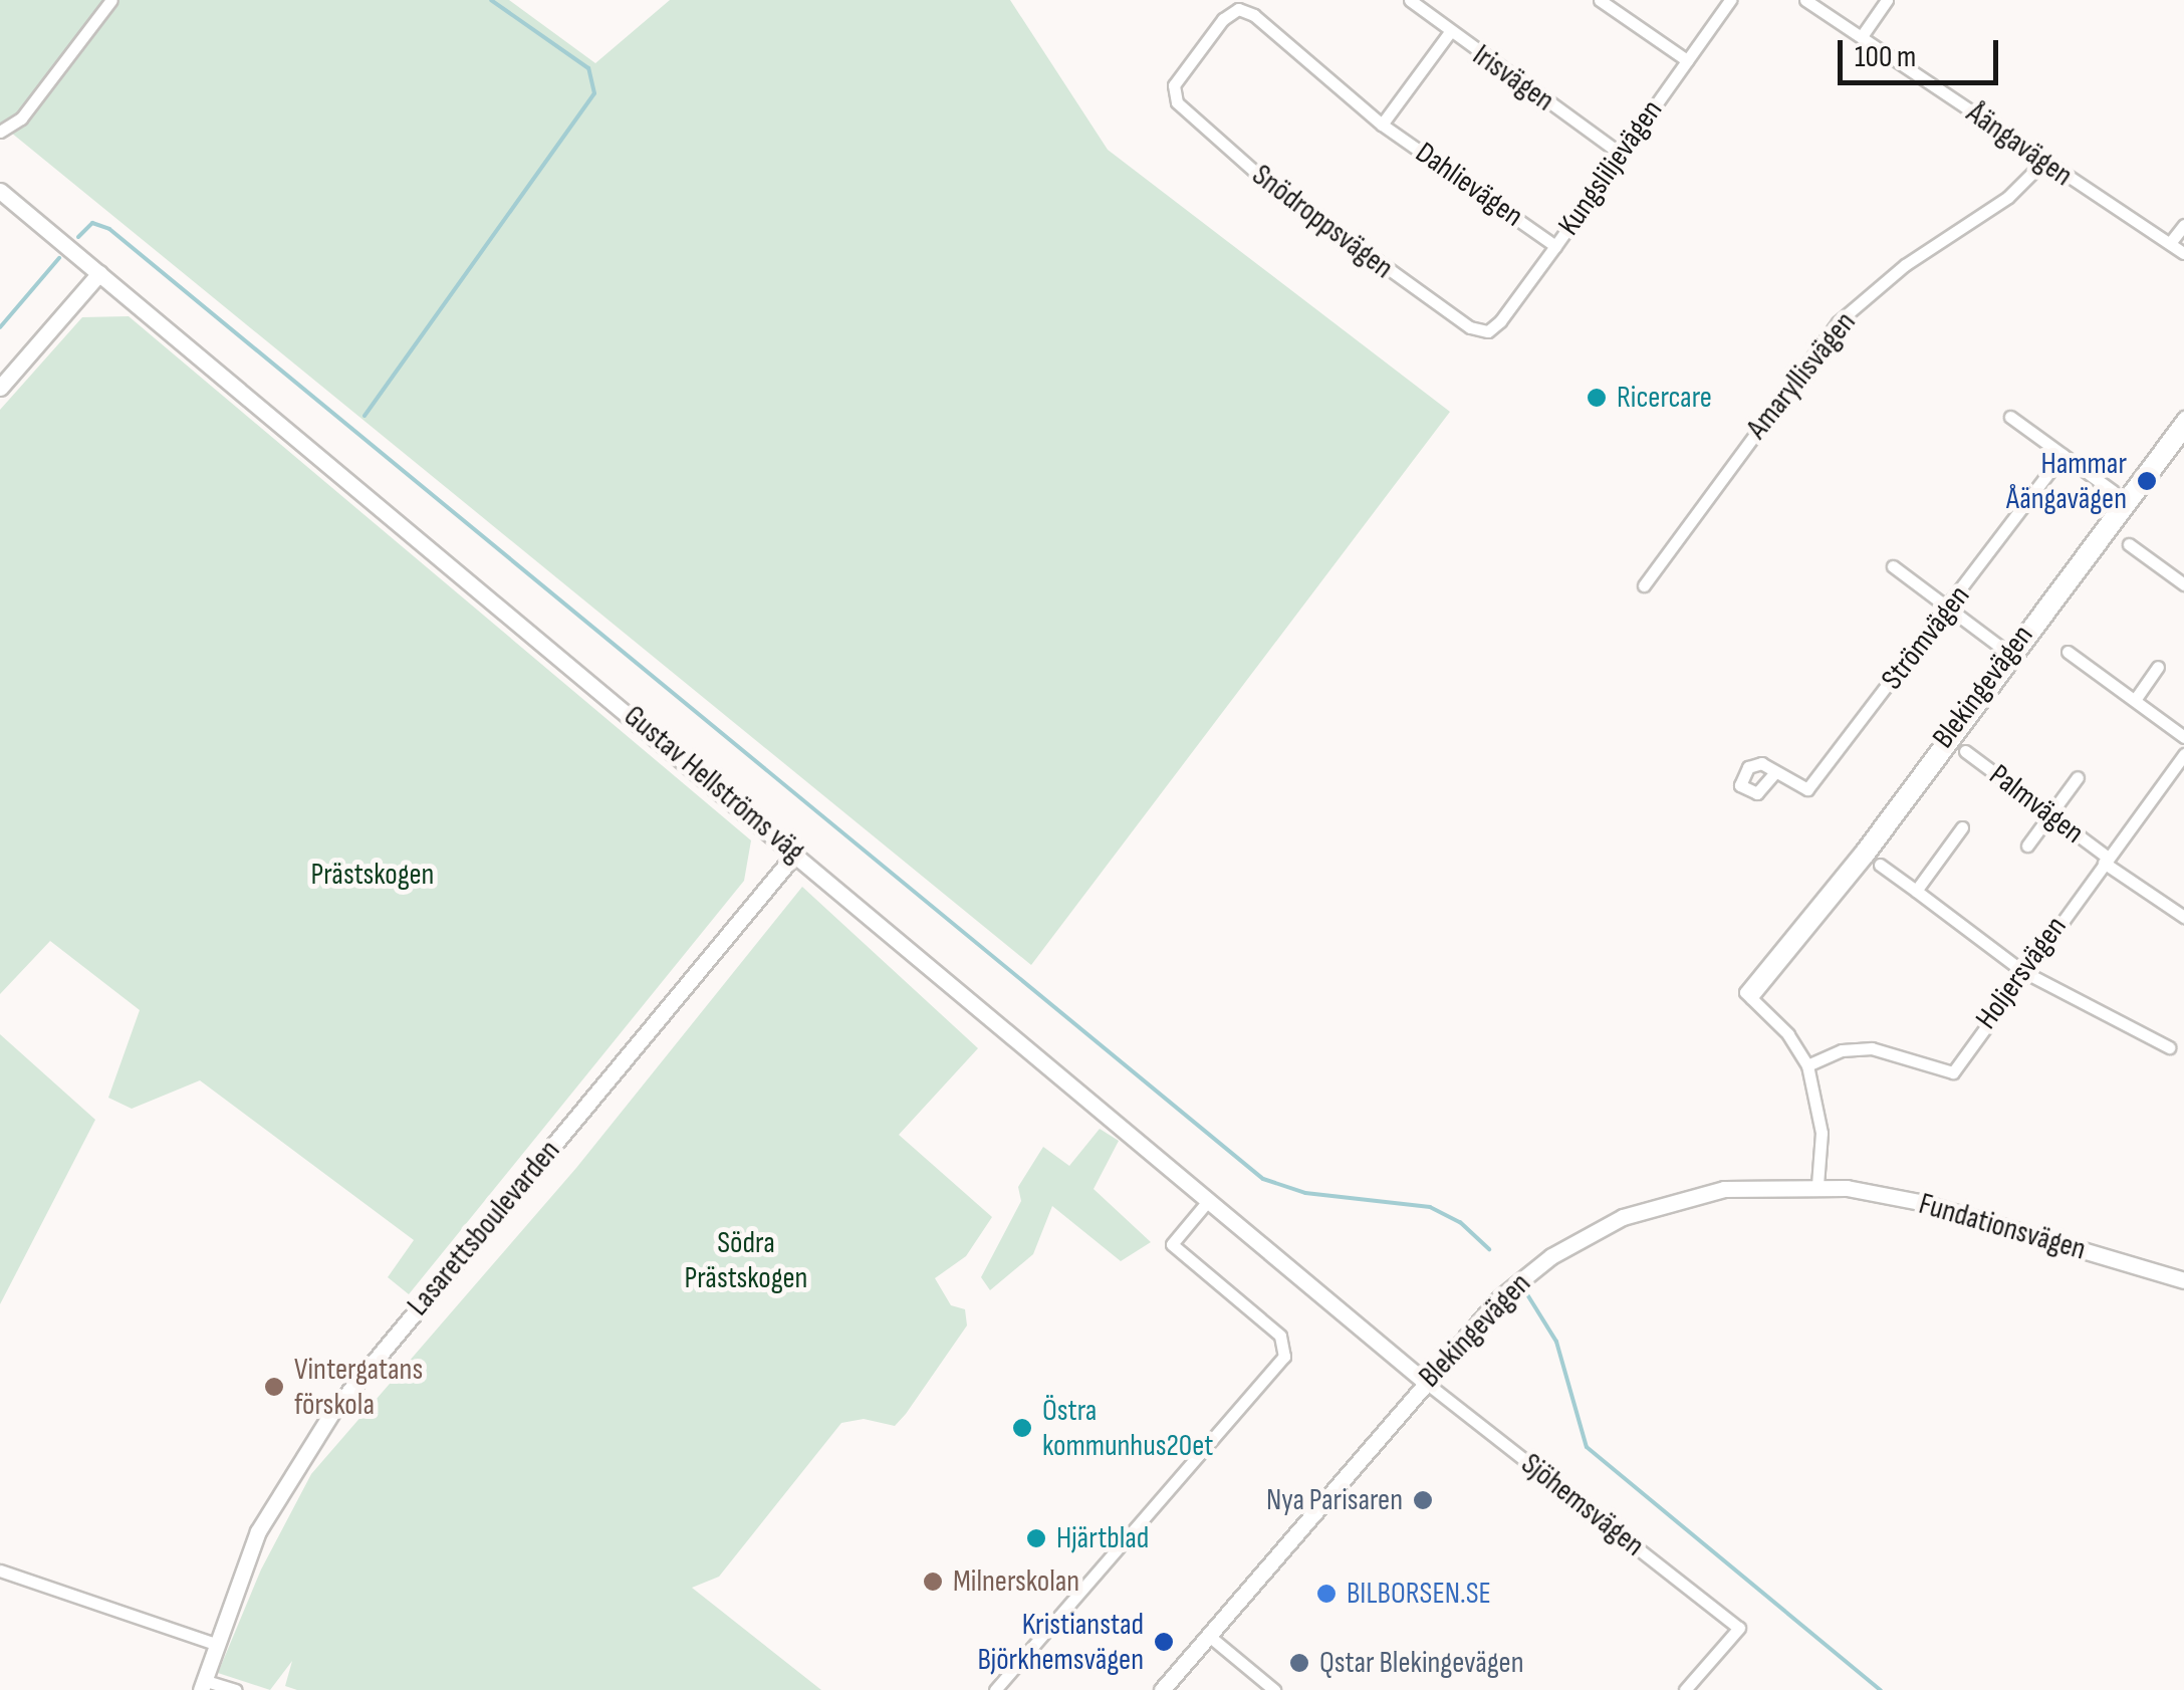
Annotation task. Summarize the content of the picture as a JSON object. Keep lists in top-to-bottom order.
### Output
{
  "streets": {
    "street": [
      "Irisvägen",
      "Åängavägen",
      "Kungsliljevägen",
      "Dahlievägen",
      "Snödroppsvägen",
      "Amaryllisvägen",
      "Strömvägen",
      "Blekingevägen",
      "Gustav Hellströms väg",
      "Palmvägen",
      "Holjersvägen",
      "Fundationsvägen",
      "Lasarettsboulevarden",
      "Sjöhemsvägen"
    ]
  },
  "crossings": [
    ["Irisvägen", "Kungsliljevägen"],
    ["Irisvägen", "Dahlievägen"],
    ["Åängavägen", "Amaryllisvägen"],
    ["Kungsliljevägen", "Dahlievägen"],
    ["Kungsliljevägen", "Snödroppsvägen"],
    ["Dahlievägen", "Snödroppsvägen"],
    ["Blekingevägen", "Gustav Hellströms väg"],
    ["Blekingevägen", "Holjersvägen"],
    ["Blekingevägen", "Fundationsvägen"],
    ["Blekingevägen", "Sjöhemsvägen"],
    ["Gustav Hellströms väg", "Lasarettsboulevarden"],
    ["Gustav Hellströms väg", "Sjöhemsvägen"],
    ["Palmvägen", "Holjersvägen"]
  ],
  "parks": ["Prästskogen", "Södra Prästskogen"],
  "places": [
    "Ricercare",
    "Hammar Åängavägen",
    "Vintergatans förskola",
    "Östra kommunhus20et",
    "Nya Parisaren",
    "Hjärtblad",
    "Milnerskolan",
    "BILBORSEN.SE",
    "Kristianstad Björkhemsvägen",
    "Qstar Blekingevägen"
  ],
  "scale_bar": "100 m"
}
